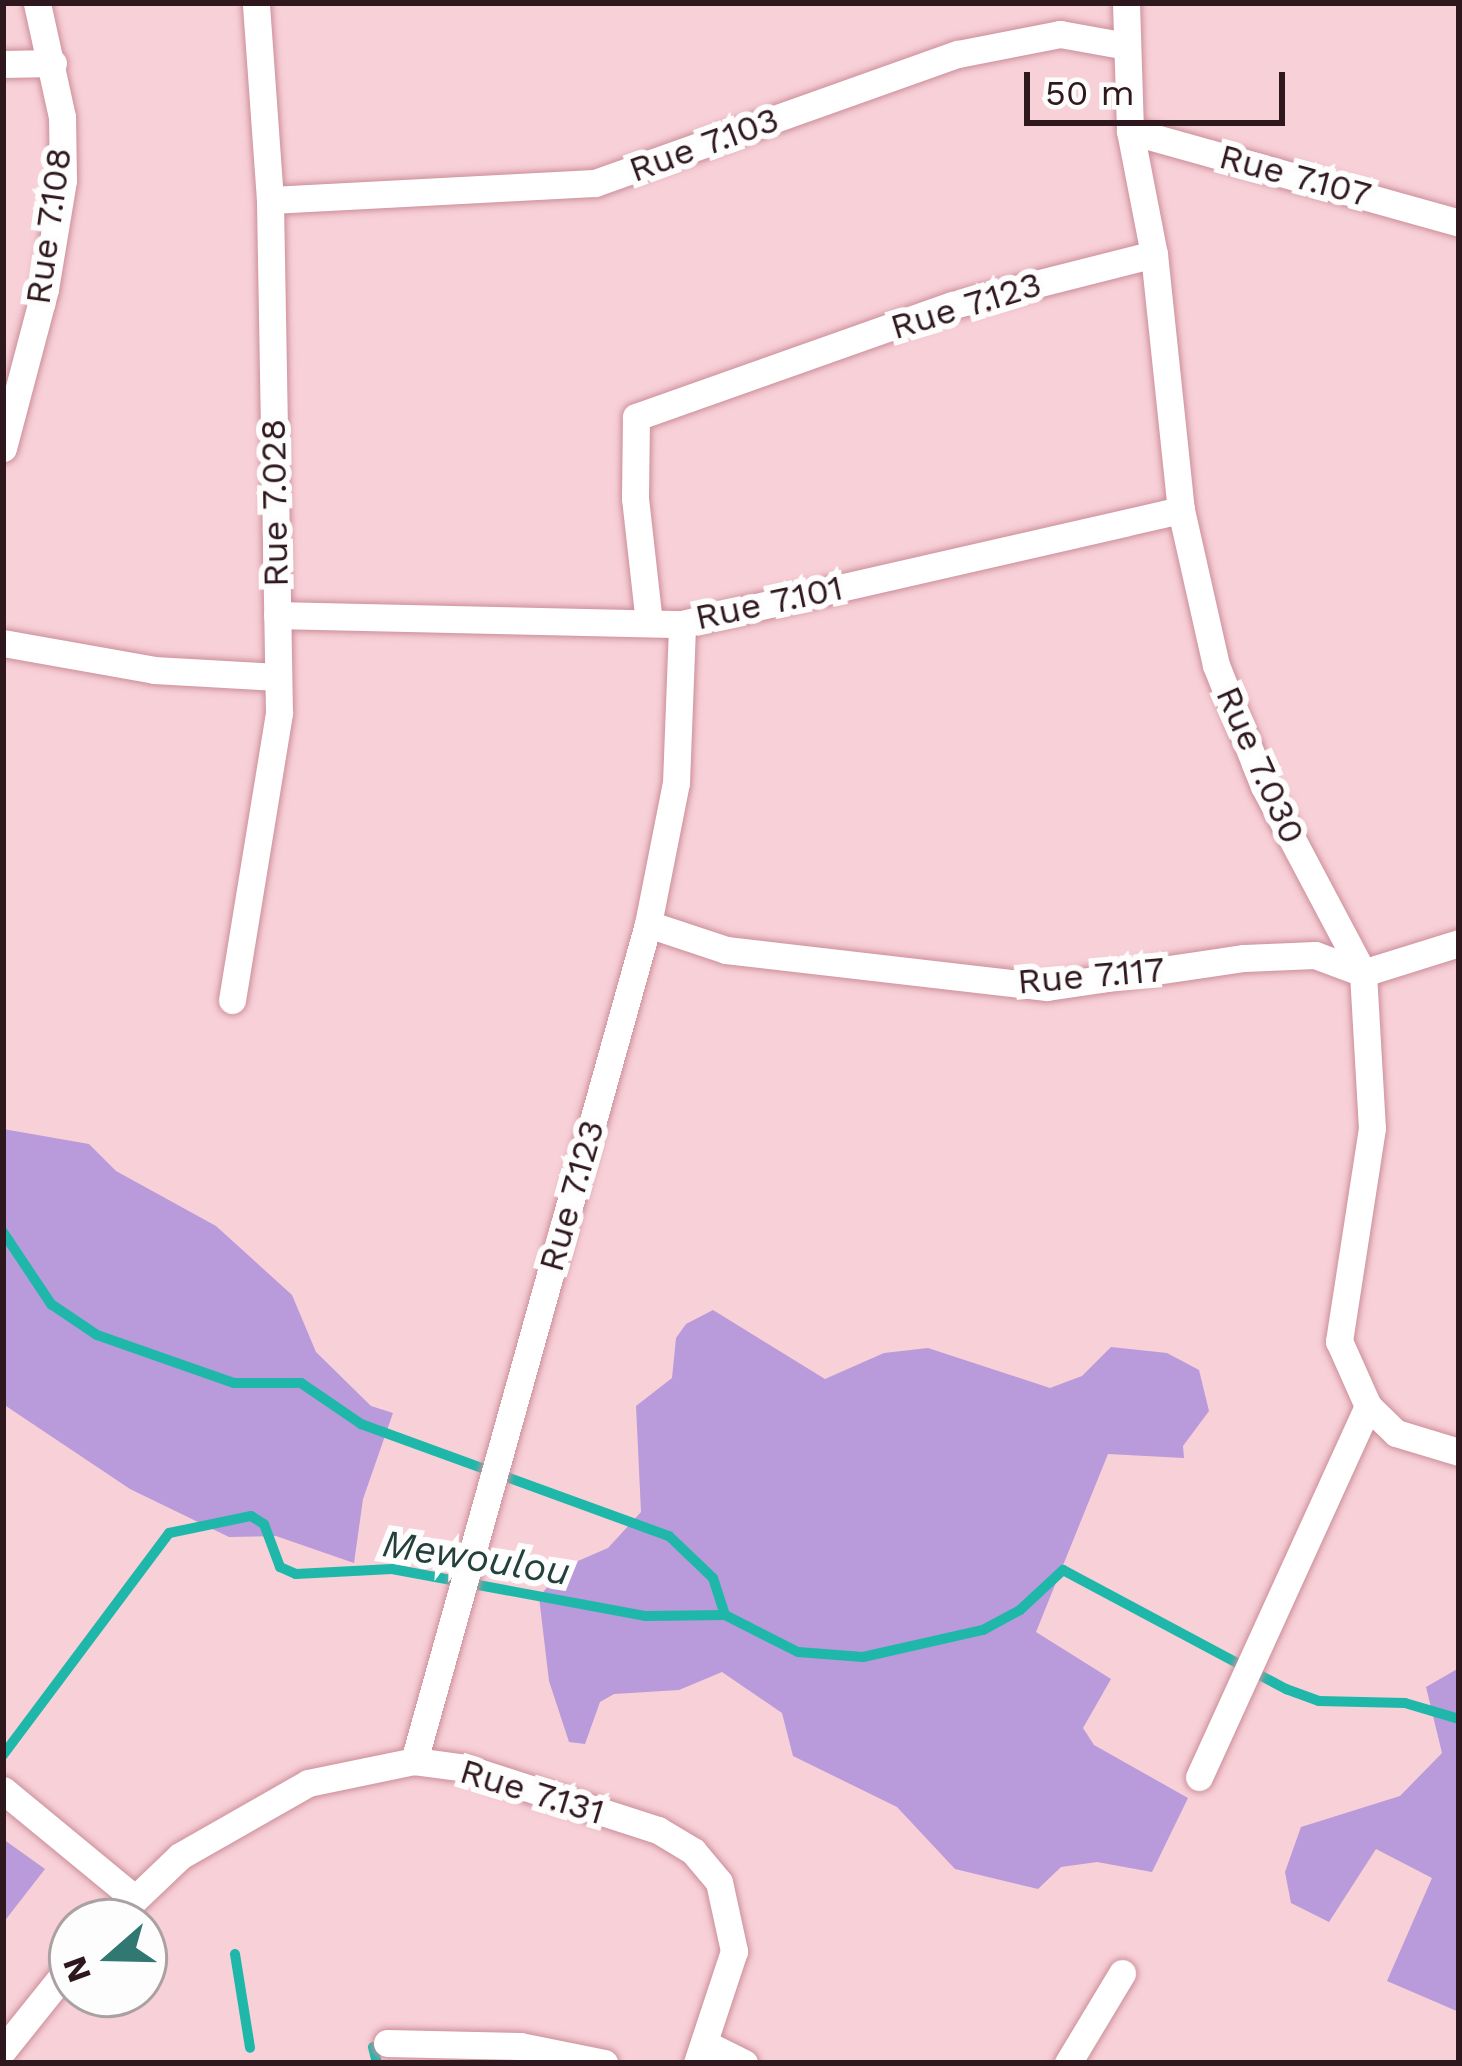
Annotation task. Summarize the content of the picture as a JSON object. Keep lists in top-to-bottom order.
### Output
{
  "streets": {
    "street": [
      "Rue 7.103",
      "Rue 7.107",
      "Rue 7.108",
      "Rue 7.123",
      "Rue 7.028",
      "Rue 7.101",
      "Rue 7.030",
      "Rue 7.117",
      "Rue 7.131"
    ]
  },
  "crossings": [
    ["Rue 7.103", "Rue 7.028"],
    ["Rue 7.103", "Rue 7.030"],
    ["Rue 7.107", "Rue 7.030"],
    ["Rue 7.123", "Rue 7.101"],
    ["Rue 7.123", "Rue 7.030"],
    ["Rue 7.123", "Rue 7.117"],
    ["Rue 7.123", "Rue 7.131"],
    ["Rue 7.028", "Rue 7.101"],
    ["Rue 7.101", "Rue 7.030"],
    ["Rue 7.030", "Rue 7.117"]
  ],
  "water": ["Mewoulou"],
  "scale_bar": "50 m",
  "north": "left"
}
